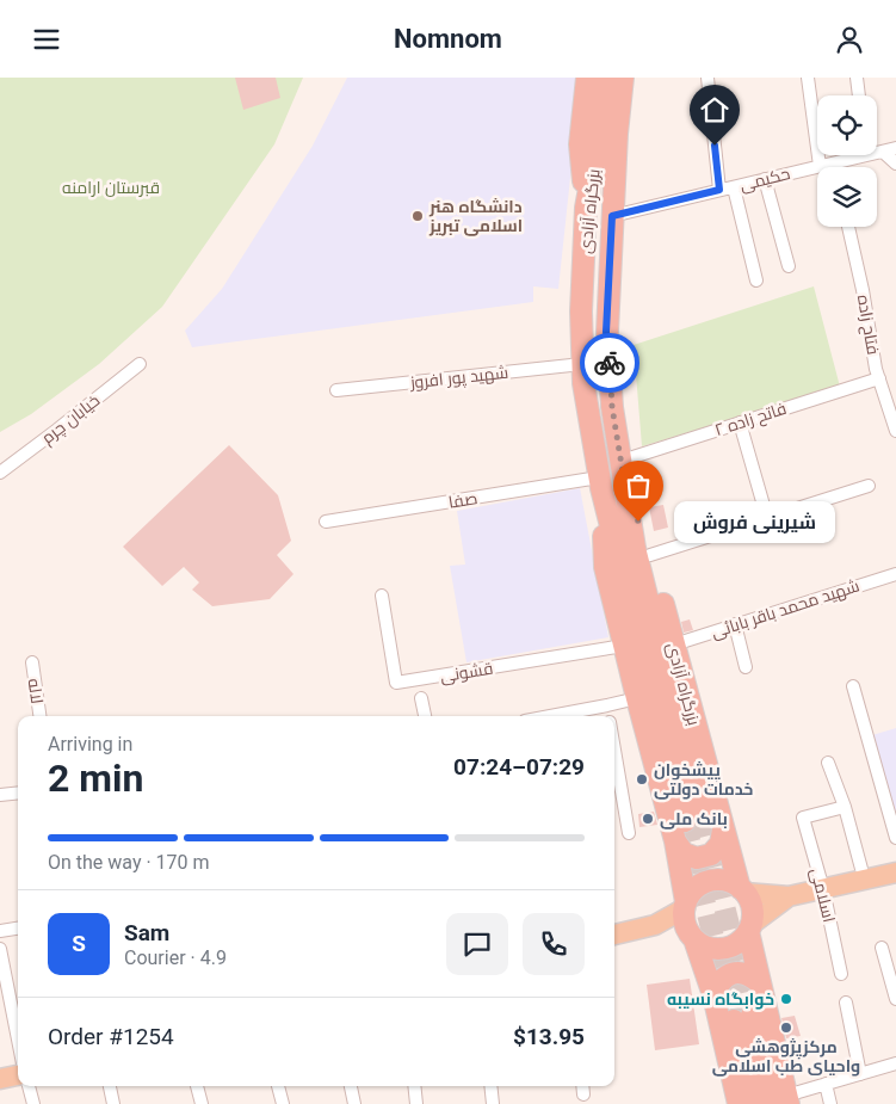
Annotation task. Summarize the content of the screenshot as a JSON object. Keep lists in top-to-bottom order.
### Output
{
  "streets": {
    "highway": ["بزرگراه آزادی"],
    "street": [
      "حکیمی",
      "فتاح زاده",
      "شهید پور افروز",
      "خیابان چرم",
      "فاتح زاده ۲",
      "صفا",
      "شهید محمد باقر بابائی",
      "قشونی",
      "لاله",
      "اسلامی"
    ]
  },
  "crossings": [
    ["حکیمی", "بزرگراه آزادی"],
    ["بزرگراه آزادی", "شهید پور افروز"],
    ["بزرگراه آزادی", "فاتح زاده ۲"],
    ["بزرگراه آزادی", "صفا"],
    ["بزرگراه آزادی", "شهید محمد باقر بابائی"],
    ["بزرگراه آزادی", "قشونی"],
    ["فتاح زاده", "فاتح زاده ۲"]
  ],
  "parks": ["قبرستان ارامنه"],
  "places": [
    "دانشگاه هنر اسلامی تبریز",
    "شیرینی فروش",
    "پیشخوان خدمات دولتی",
    "بانک ملی",
    "خوابگاه نسیبه",
    "مرکزپژوهشی واحیای طب اسلامی"
  ],
  "page": {
    "header": "Nomnom",
    "bubble": "شیرینی فروش",
    "heading": ["2 min", "Arriving in", "07:24–07:29"],
    "panel": [
      "Sam",
      "Courier · 4.9",
      "Order #1254",
      "$13.95"
    ],
    "bar": "On the way · 170 m",
    "round": "S"
  }
}
